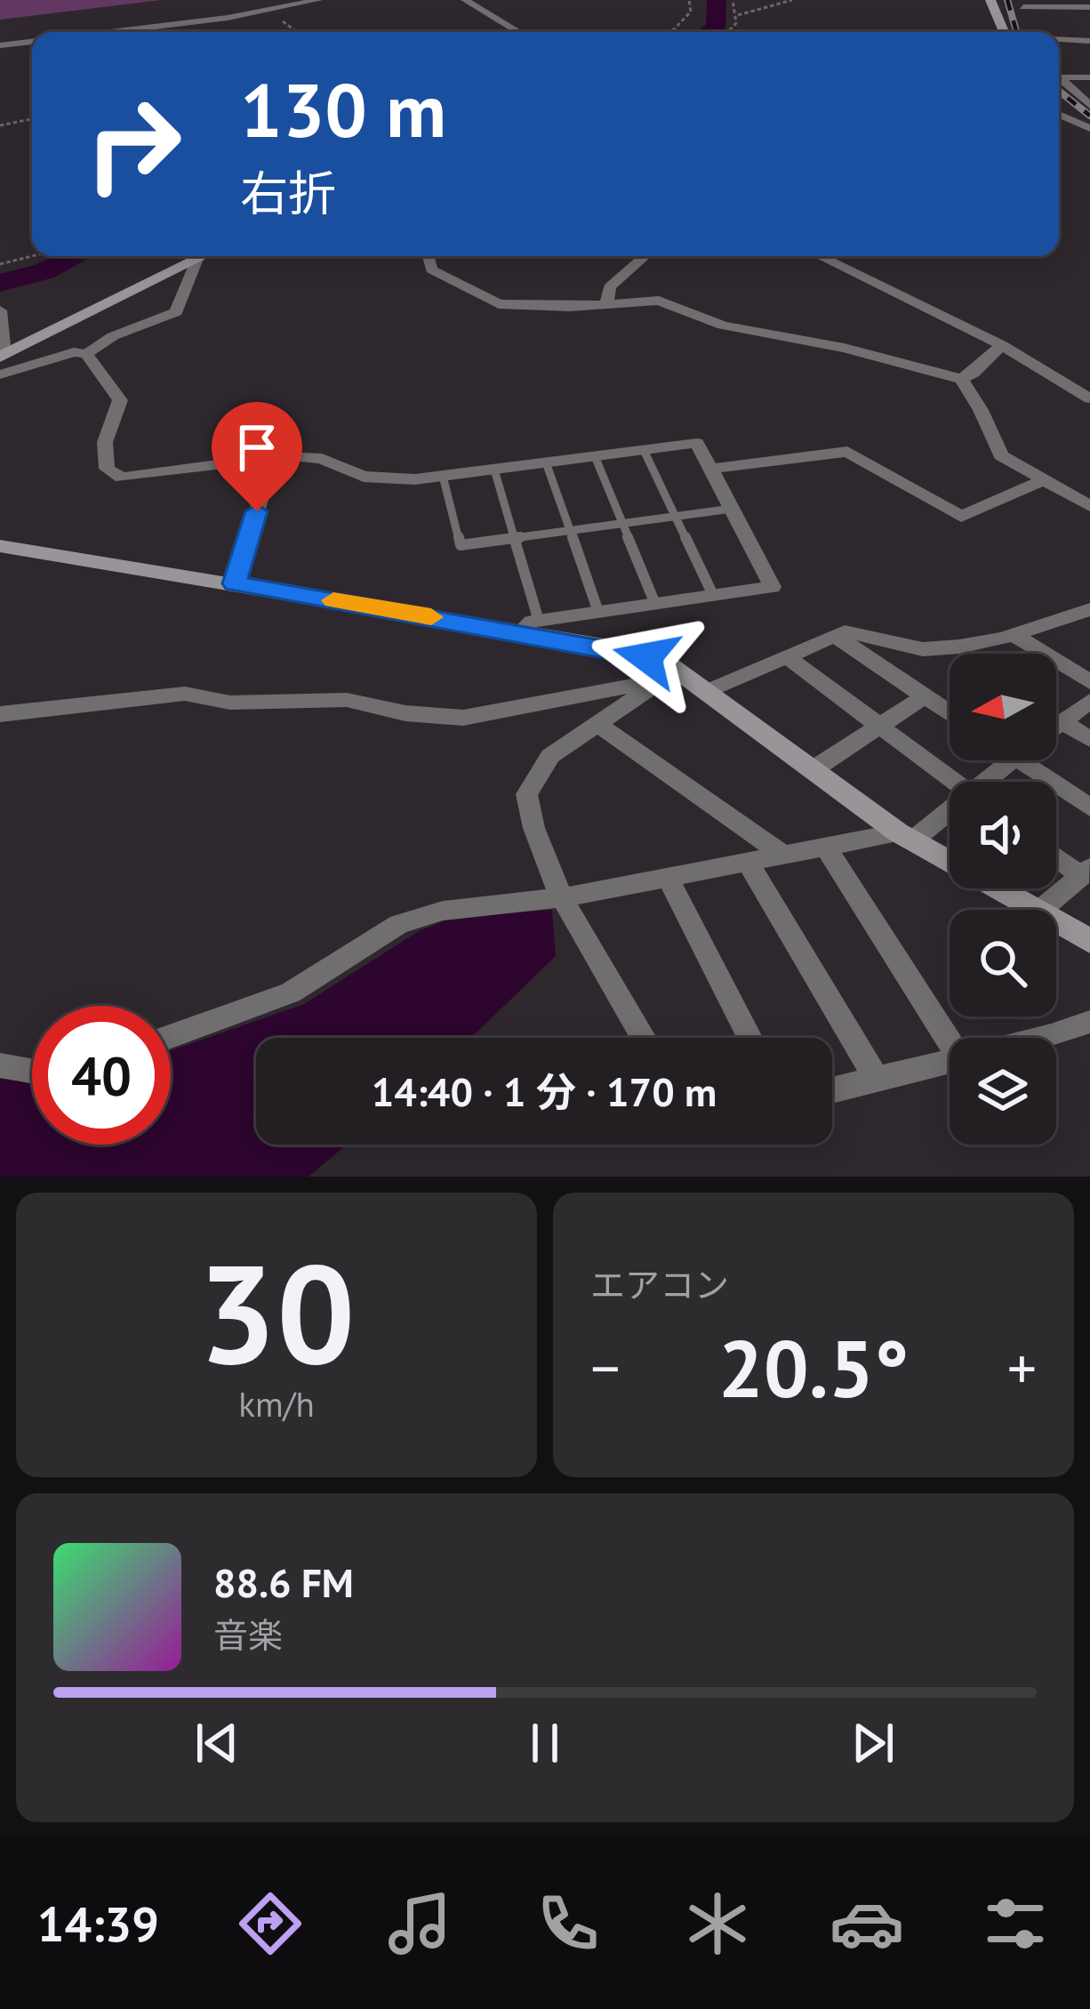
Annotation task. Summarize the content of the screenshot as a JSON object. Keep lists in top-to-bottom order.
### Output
{
  "north": "left",
  "page": {
    "turn": ["130 m", "右折"],
    "limit": "40",
    "trip": "14:40 · 1 分 · 170 m",
    "tile": [
      ["30", "km/h"],
      "エアコン"
    ],
    "heat": ["−", "20.5°", "+"],
    "song": ["88.6 FM", "音楽"],
    "tabs": "14:39"
  }
}
